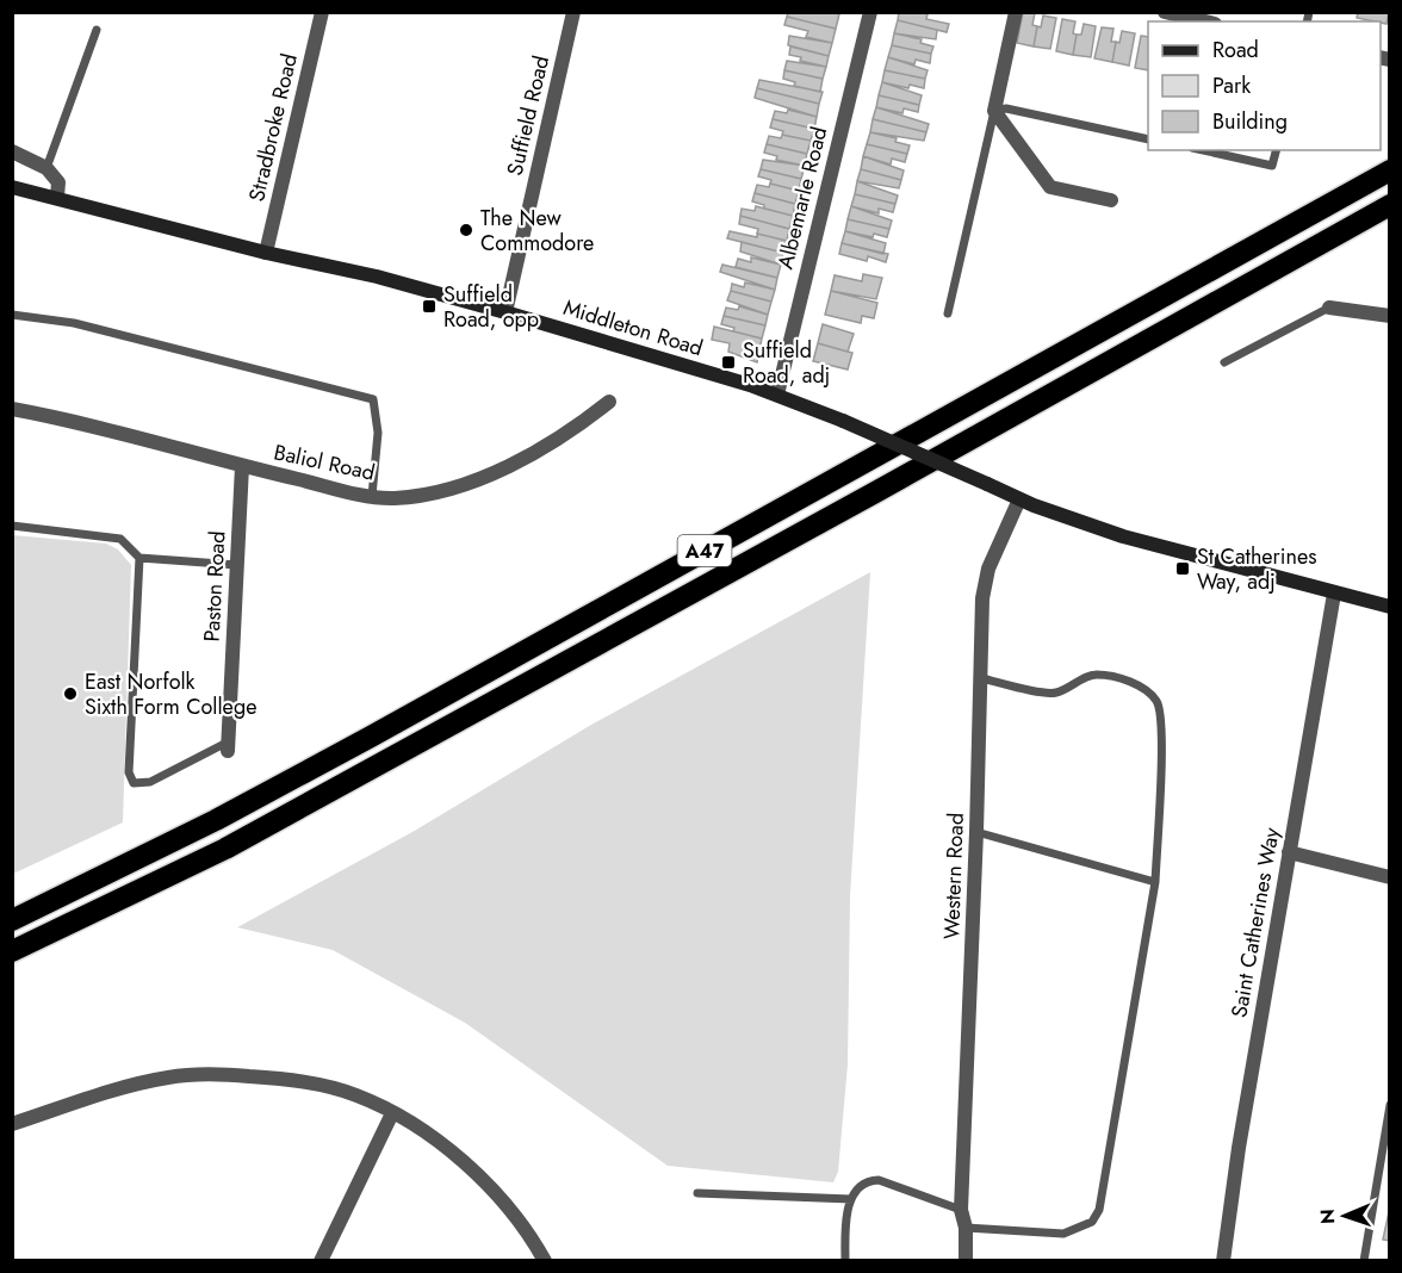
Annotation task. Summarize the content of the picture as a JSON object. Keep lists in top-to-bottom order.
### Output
{
  "streets": {
    "highway": ["A47"],
    "main road": ["Middleton Road"],
    "street": [
      "Suffield Road",
      "Stradbroke Road",
      "Albemarle Road",
      "Baliol Road",
      "Paston Road",
      "Western Road",
      "Saint Catherines Way"
    ]
  },
  "crossings": [
    ["Suffield Road", "Middleton Road"],
    ["Stradbroke Road", "Middleton Road"],
    ["Albemarle Road", "Middleton Road"],
    ["Middleton Road", "Western Road"],
    ["Middleton Road", "Saint Catherines Way"],
    ["Baliol Road", "Paston Road"]
  ],
  "places": {
    "other": ["The New Commodore", "East Norfolk Sixth Form College"],
    "transit": ["Suffield Road, opp", "Suffield Road, adj", "St Catherines Way, adj"]
  },
  "legend": ["Road", "Park", "Building"],
  "north": "left"
}
